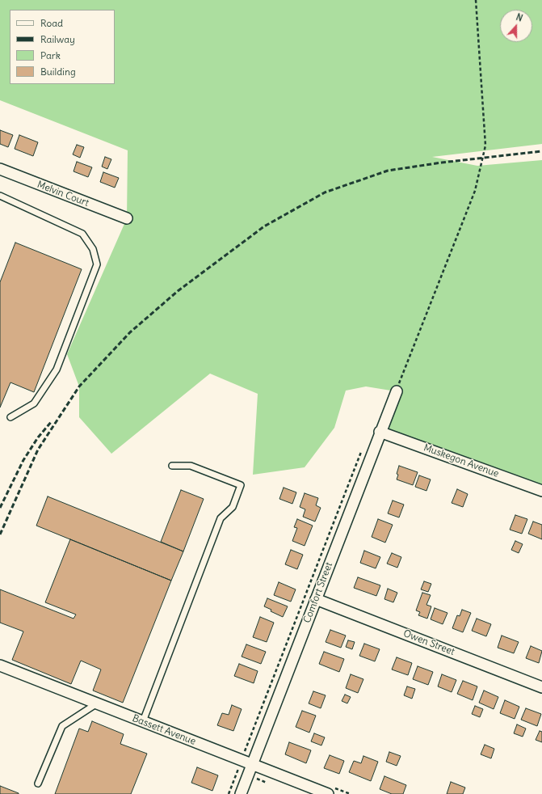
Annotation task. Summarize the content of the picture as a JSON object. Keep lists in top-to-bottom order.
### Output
{
  "streets": {
    "street": [
      "Melvin Court",
      "Muskegon Avenue",
      "Comfort Street",
      "Owen Street",
      "Bassett Avenue"
    ]
  },
  "crossings": [
    ["Muskegon Avenue", "Comfort Street"],
    ["Comfort Street", "Owen Street"],
    ["Comfort Street", "Bassett Avenue"]
  ],
  "legend": [
    "Road",
    "Railway",
    "Park",
    "Building"
  ],
  "north": "top"
}
